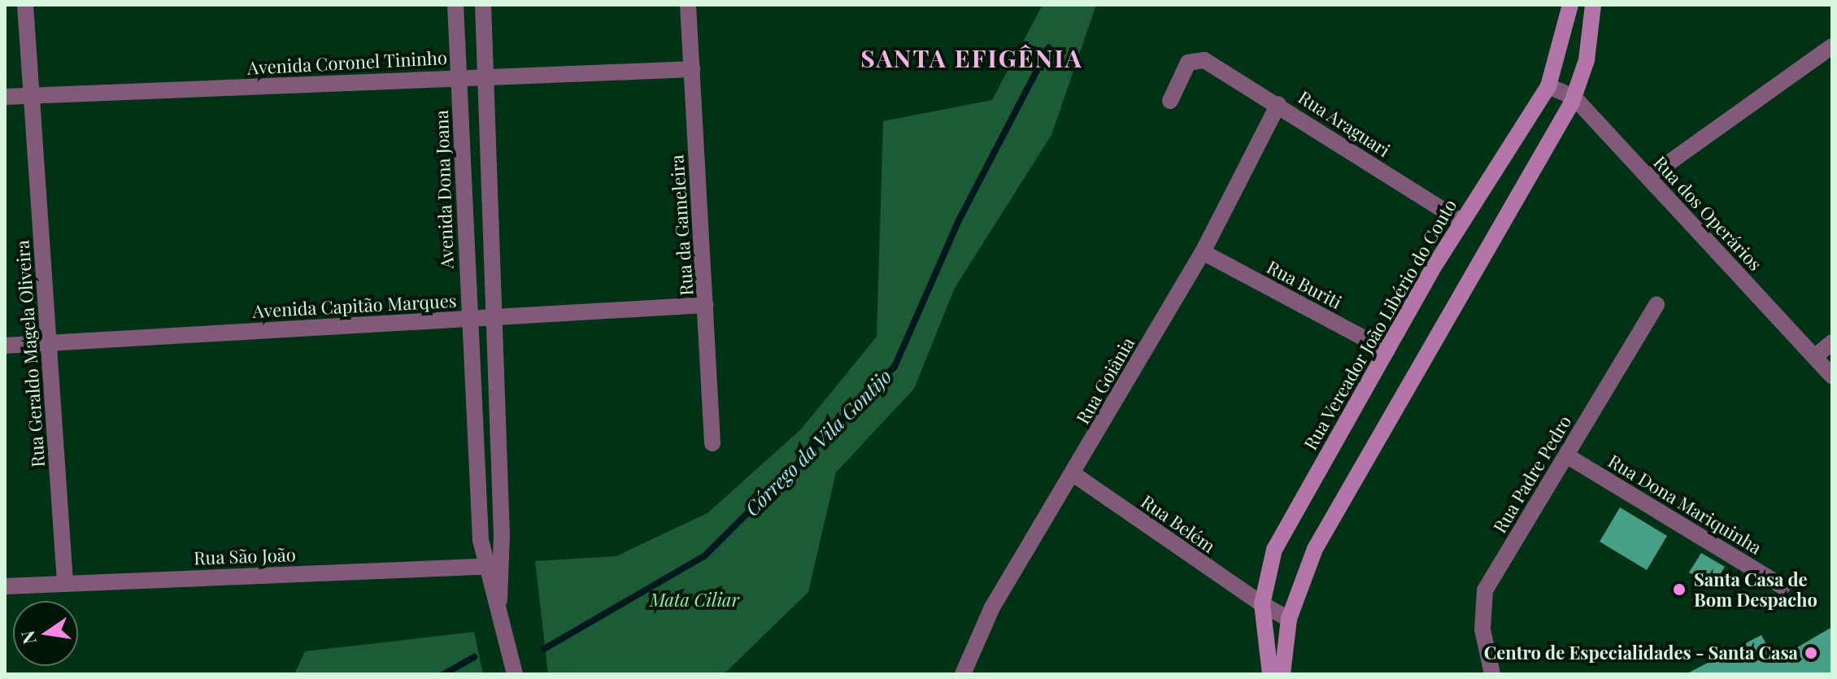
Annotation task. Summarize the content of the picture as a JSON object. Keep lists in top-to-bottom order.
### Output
{
  "streets": {
    "main road": ["Rua Vereador João Libério do Couto"],
    "street": [
      "Avenida Coronel Tininho",
      "Rua Araguari",
      "Avenida Dona Joana",
      "Rua dos Operários",
      "Rua da Gameleira",
      "Rua Buriti",
      "Avenida Capitão Marques",
      "Rua Geraldo Magela Oliveira",
      "Rua Goiânia",
      "Rua Padre Pedro",
      "Rua Dona Mariquinha",
      "Rua Belém",
      "Rua São João"
    ]
  },
  "crossings": [
    ["Avenida Coronel Tininho", "Avenida Dona Joana"],
    ["Avenida Coronel Tininho", "Rua da Gameleira"],
    ["Avenida Coronel Tininho", "Rua Geraldo Magela Oliveira"],
    ["Rua Araguari", "Rua Vereador João Libério do Couto"],
    ["Rua Araguari", "Rua Goiânia"],
    ["Avenida Dona Joana", "Avenida Capitão Marques"],
    ["Avenida Dona Joana", "Rua São João"],
    ["Rua dos Operários", "Rua Vereador João Libério do Couto"],
    ["Rua da Gameleira", "Avenida Capitão Marques"],
    ["Rua Buriti", "Rua Vereador João Libério do Couto"],
    ["Rua Buriti", "Rua Goiânia"],
    ["Avenida Capitão Marques", "Rua Geraldo Magela Oliveira"],
    ["Rua Vereador João Libério do Couto", "Rua Belém"],
    ["Rua Geraldo Magela Oliveira", "Rua São João"],
    ["Rua Goiânia", "Rua Belém"],
    ["Rua Padre Pedro", "Rua Dona Mariquinha"]
  ],
  "districts": ["SANTA EFIGÊNIA"],
  "water": ["Córrego da Vila Gontijo"],
  "parks": ["Mata Ciliar"],
  "places": ["Santa Casa de Bom Despacho", "Centro de Especialidades - Santa Casa"],
  "north": "left"
}
